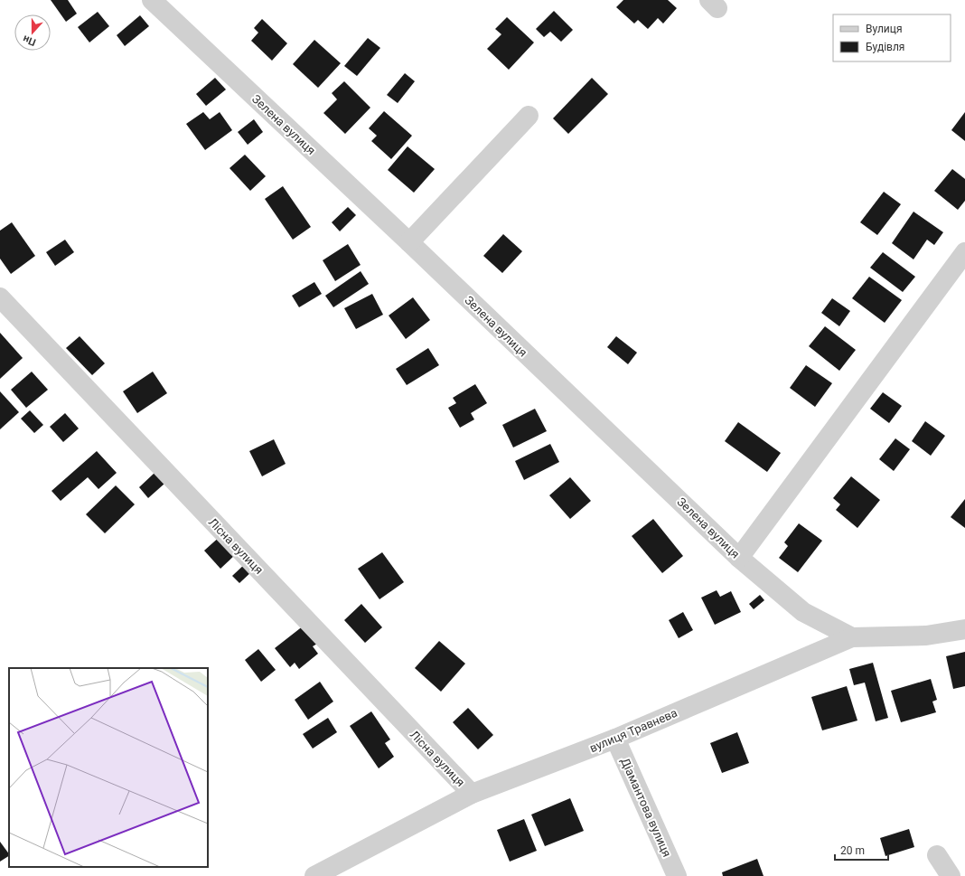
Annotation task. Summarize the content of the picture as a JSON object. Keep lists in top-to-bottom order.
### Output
{
  "streets": {
    "street": [
      "Зелена вулиця",
      "Лісна вулиця",
      "вулиця Травнева",
      "Діамантова вулиця"
    ]
  },
  "crossings": [
    ["Зелена вулиця", "вулиця Травнева"],
    ["Лісна вулиця", "вулиця Травнева"],
    ["вулиця Травнева", "Діамантова вулиця"]
  ],
  "legend": ["Вулиця", "Будівля"],
  "scale_bar": "20 m",
  "north": "bottom"
}
